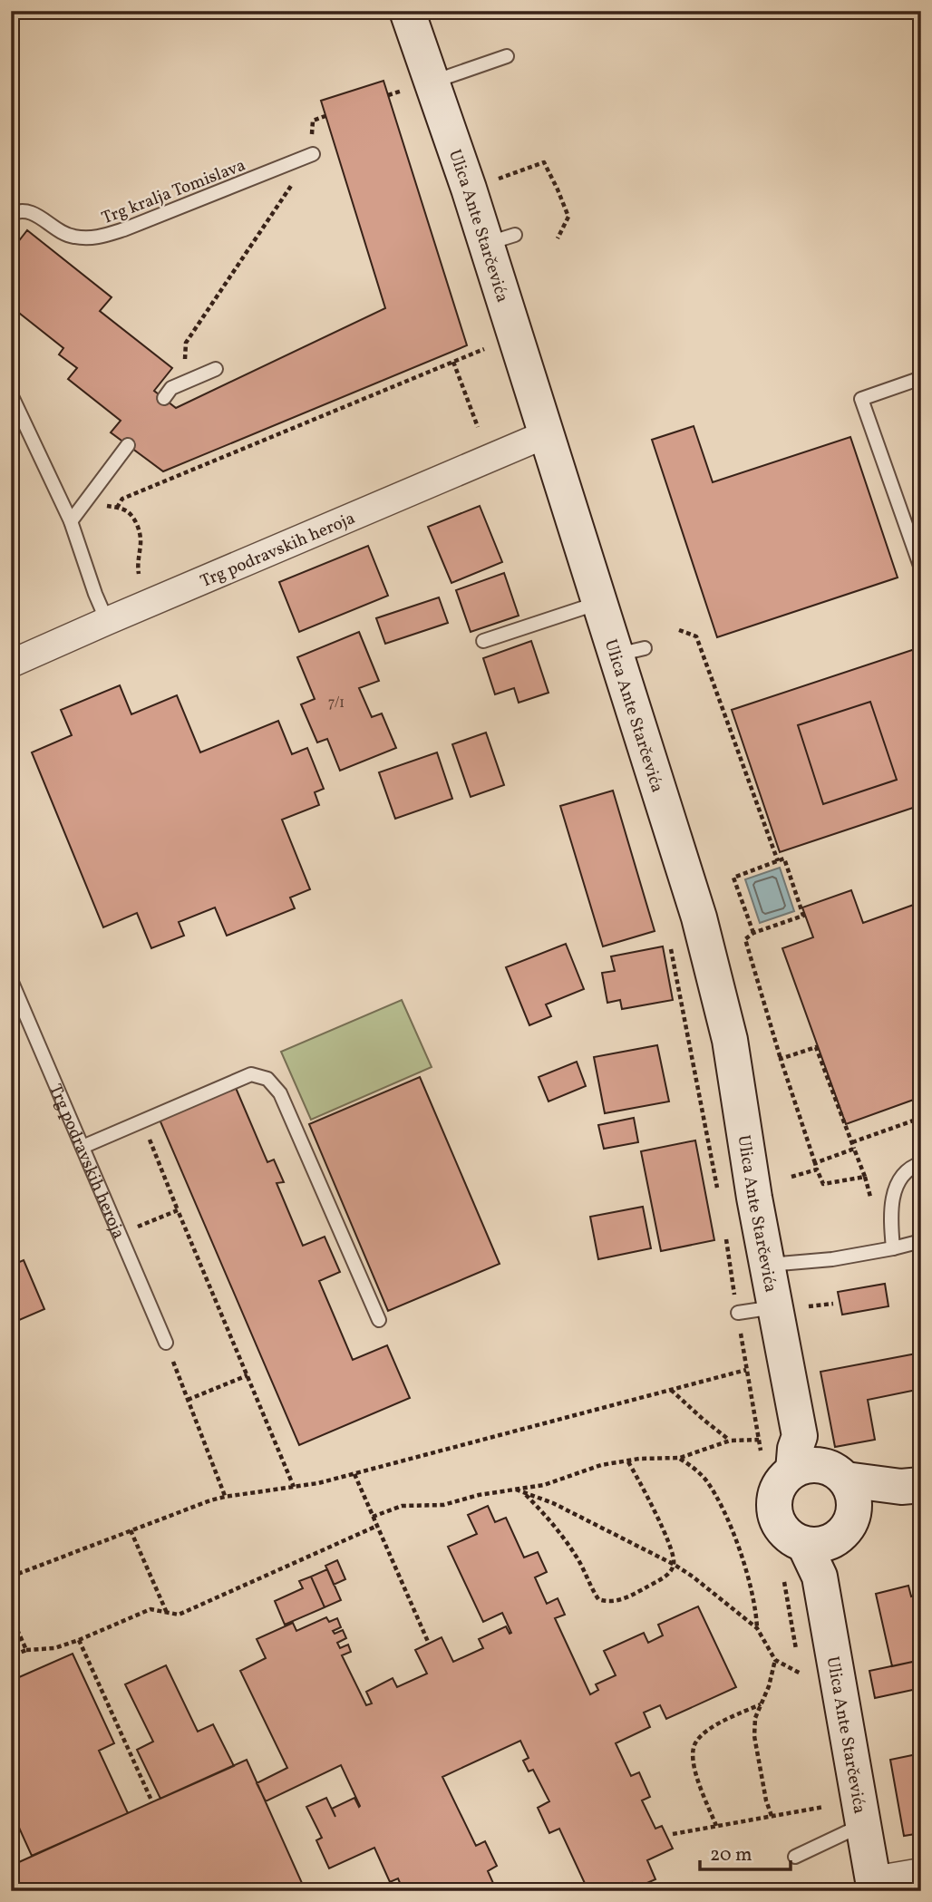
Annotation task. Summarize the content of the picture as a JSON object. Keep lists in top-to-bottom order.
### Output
{
  "streets": {
    "main road": ["Ulica Ante Starčevića"],
    "street": ["Trg podravskih heroja"],
    "lane": ["Trg kralja Tomislava"]
  },
  "crossings": [
    ["Ulica Ante Starčevića", "Trg podravskih heroja"]
  ],
  "house_numbers": ["7/1"],
  "scale_bar": "20 m"
}
